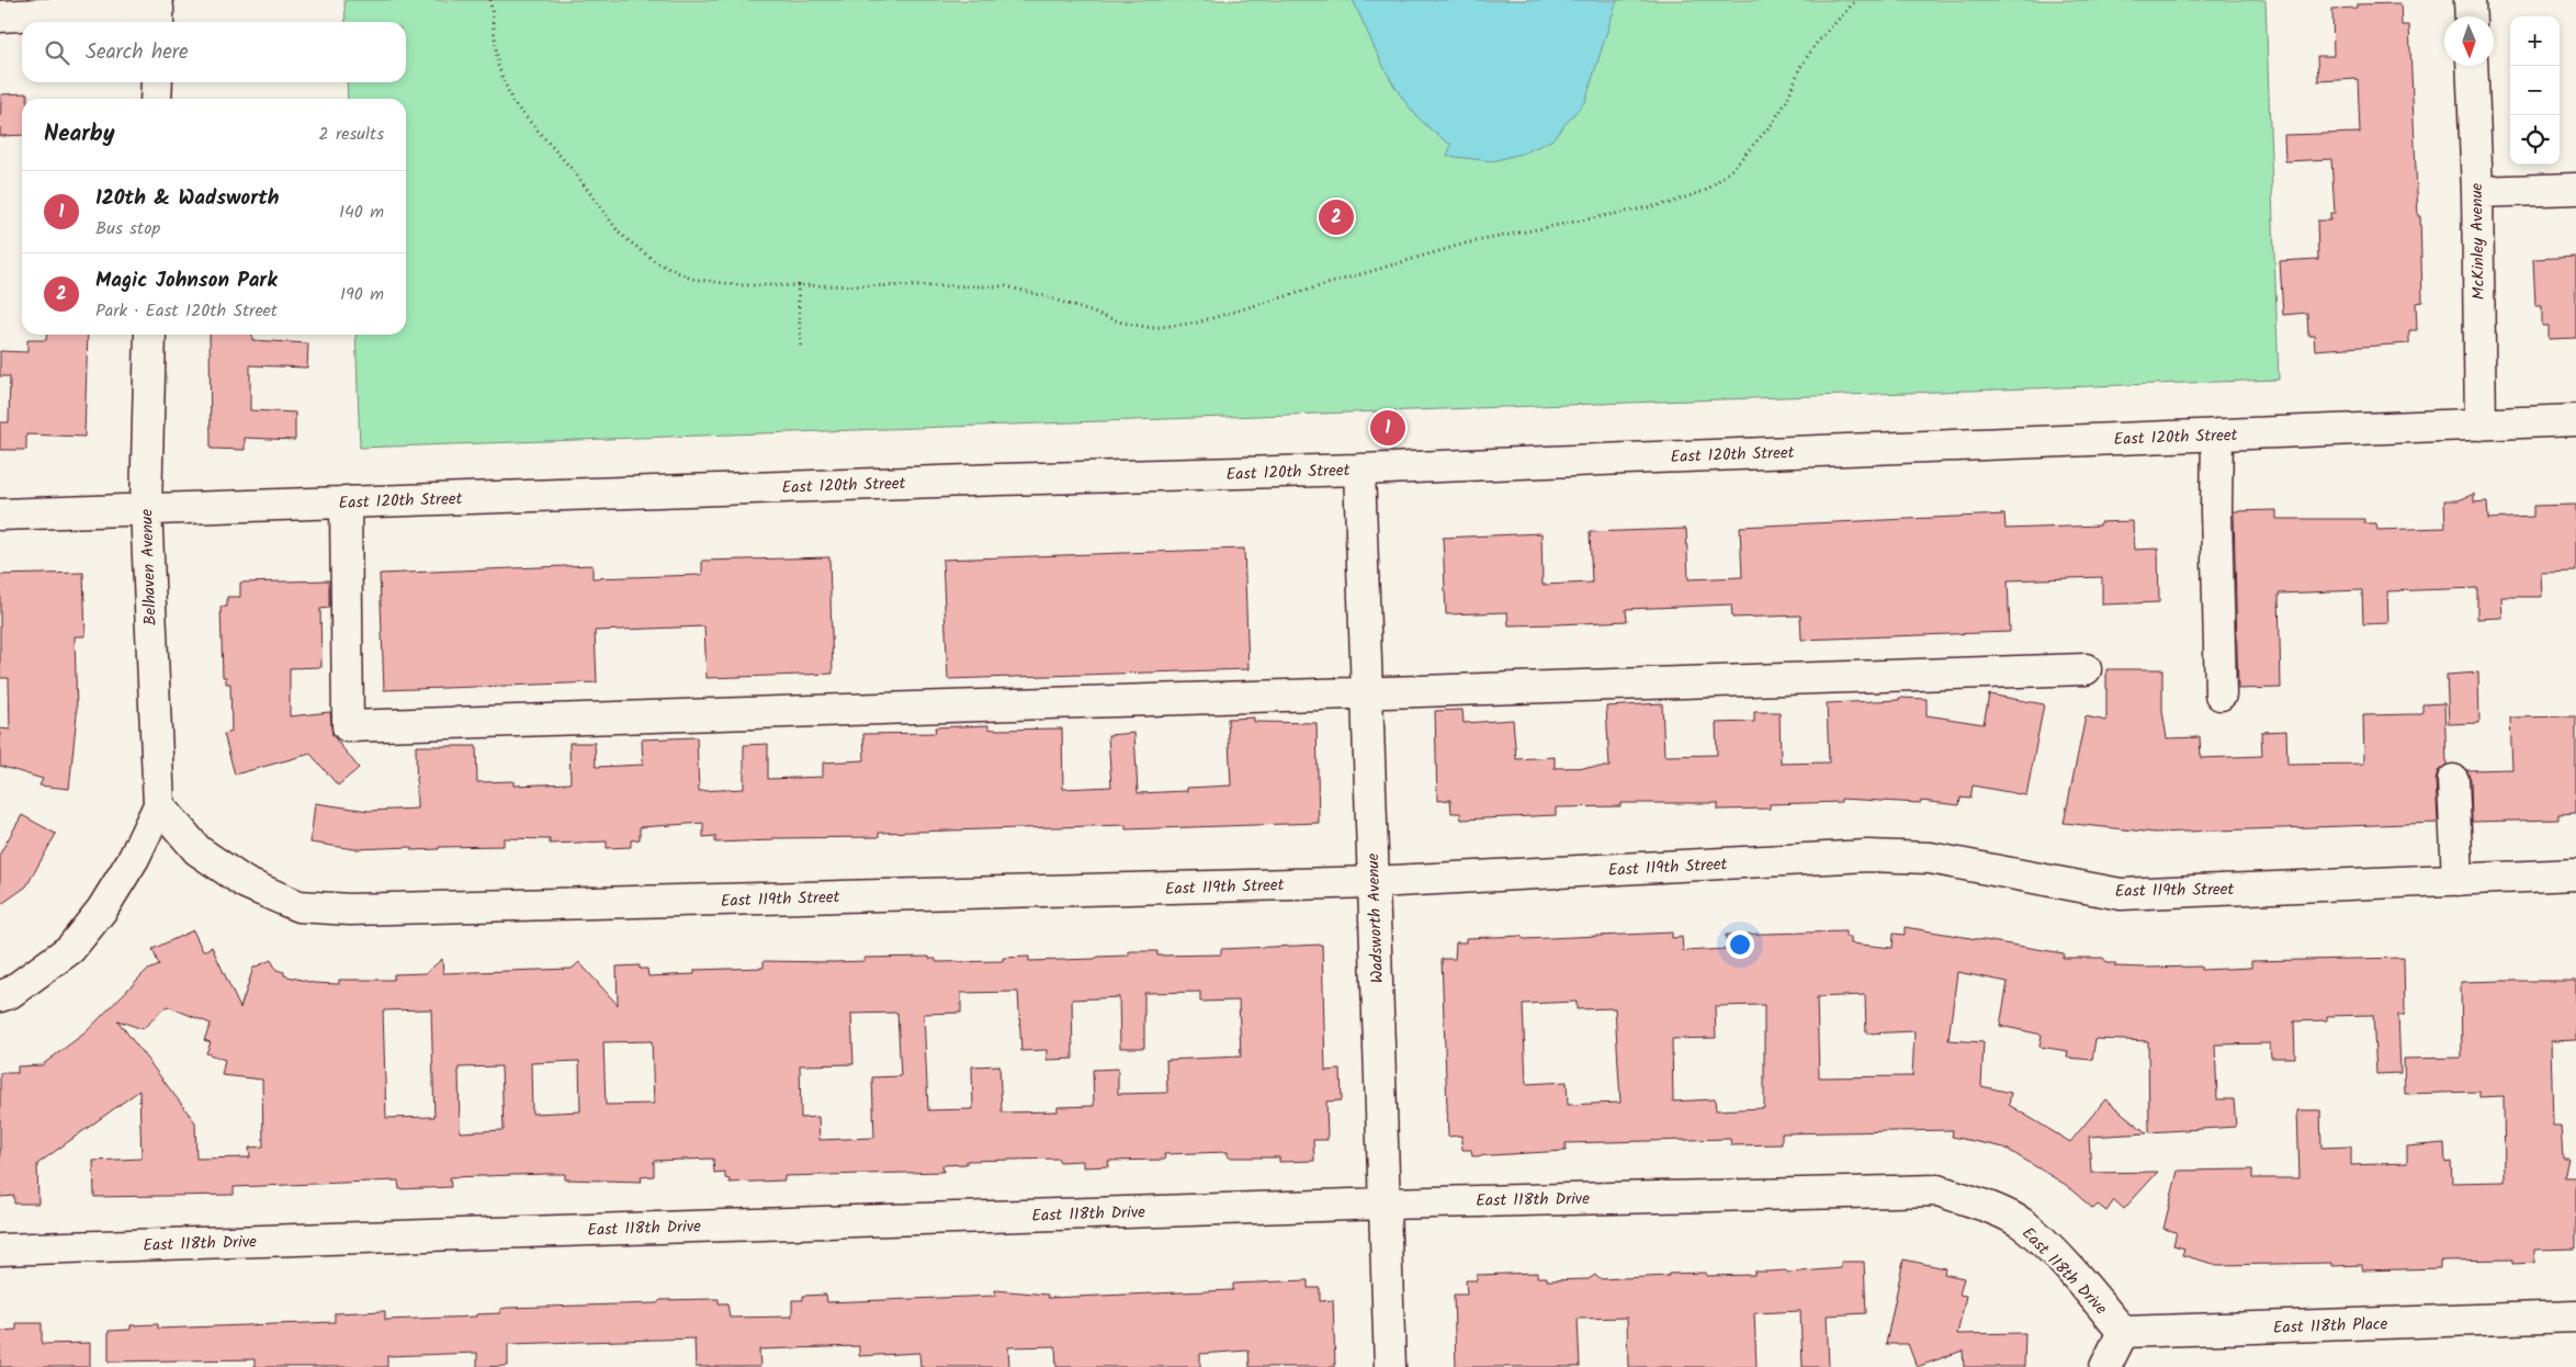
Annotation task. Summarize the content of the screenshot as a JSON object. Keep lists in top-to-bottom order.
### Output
{
  "streets": {
    "street": [
      "McKinley Avenue",
      "East 120th Street",
      "Belhaven Avenue",
      "East 119th Street",
      "Wadsworth Avenue",
      "East 118th Drive",
      "East 118th Place"
    ]
  },
  "crossings": [
    ["McKinley Avenue", "East 120th Street"],
    ["East 120th Street", "Belhaven Avenue"],
    ["East 120th Street", "Wadsworth Avenue"],
    ["Belhaven Avenue", "East 119th Street"],
    ["East 119th Street", "Wadsworth Avenue"],
    ["Wadsworth Avenue", "East 118th Drive"],
    ["East 118th Drive", "East 118th Place"]
  ],
  "north": "bottom",
  "page": {
    "map_buttons": ["+", "−"],
    "search": "Search here",
    "heading": ["Nearby", "2 results"],
    "list": [
      {
        "mark": "1",
        "name": "120th & Wadsworth",
        "note": "Bus stop",
        "value": "140 m"
      },
      {
        "mark": "2",
        "name": "Magic Johnson Park",
        "note": "Park · East 120th Street",
        "value": "190 m"
      }
    ],
    "pins": ["2", "1"]
  }
}
